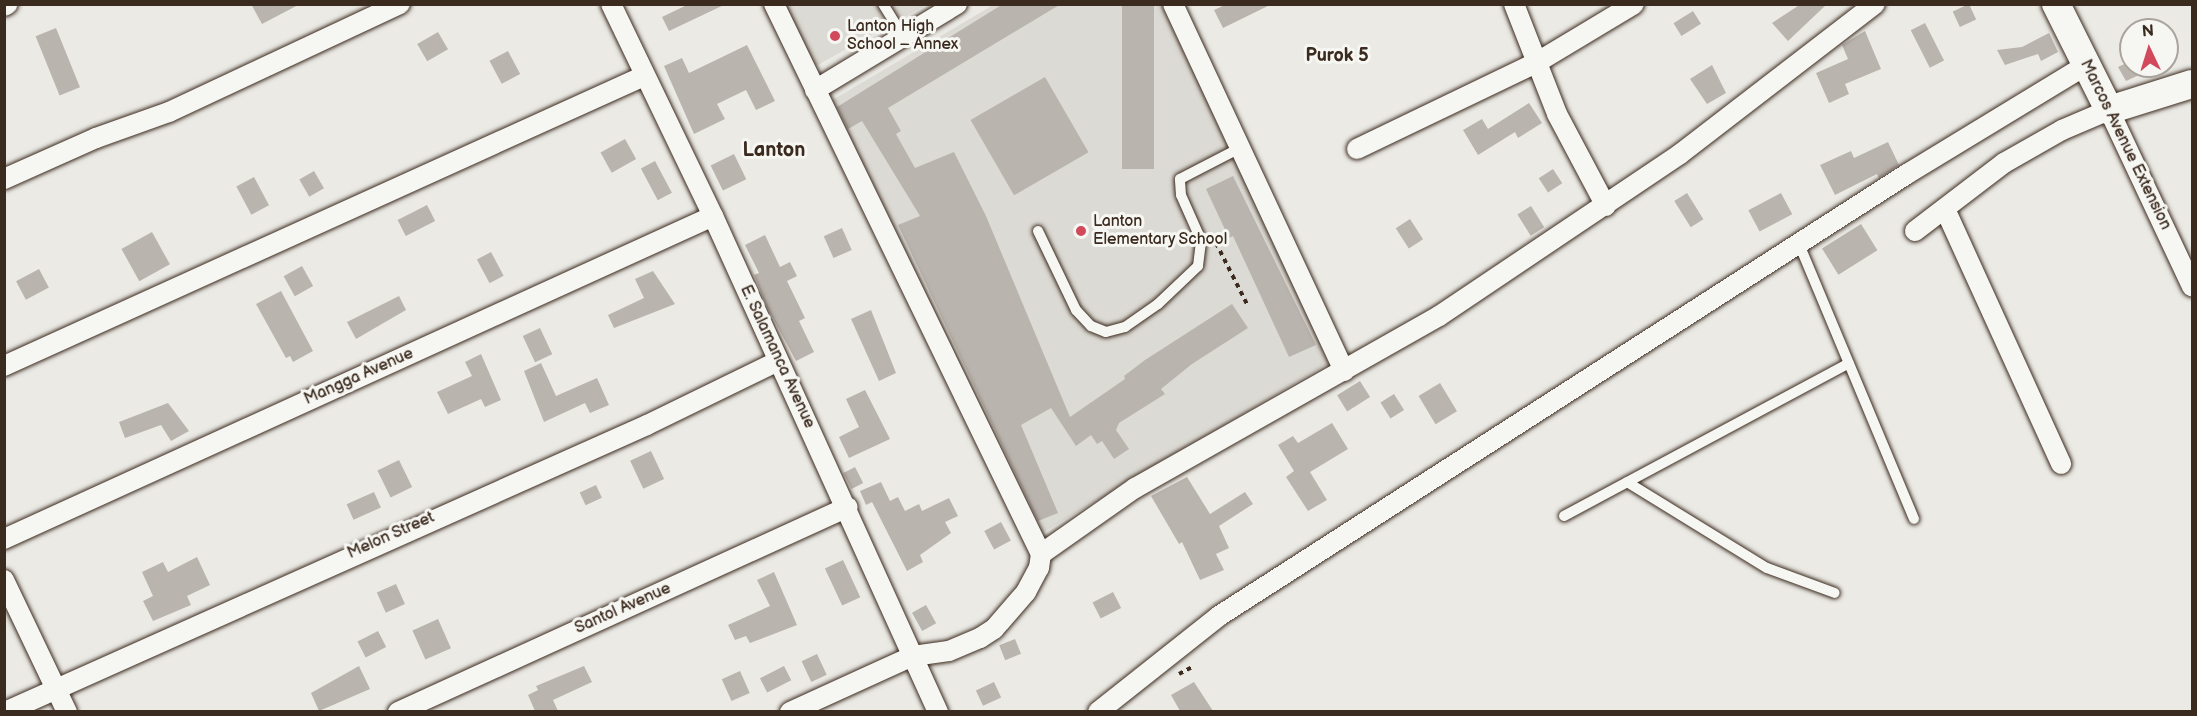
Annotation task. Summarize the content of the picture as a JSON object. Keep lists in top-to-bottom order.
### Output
{
  "streets": {
    "street": [
      "Marcos Avenue Extension",
      "E. Salamanca Avenue",
      "Mangga Avenue",
      "Melon Street",
      "Santol Avenue"
    ]
  },
  "crossings": [
    ["E. Salamanca Avenue", "Mangga Avenue"],
    ["E. Salamanca Avenue", "Melon Street"],
    ["E. Salamanca Avenue", "Santol Avenue"]
  ],
  "districts": ["Purok 5", "Lanton"],
  "places": ["Lanton High School – Annex", "Lanton Elementary School"],
  "north": "top"
}
